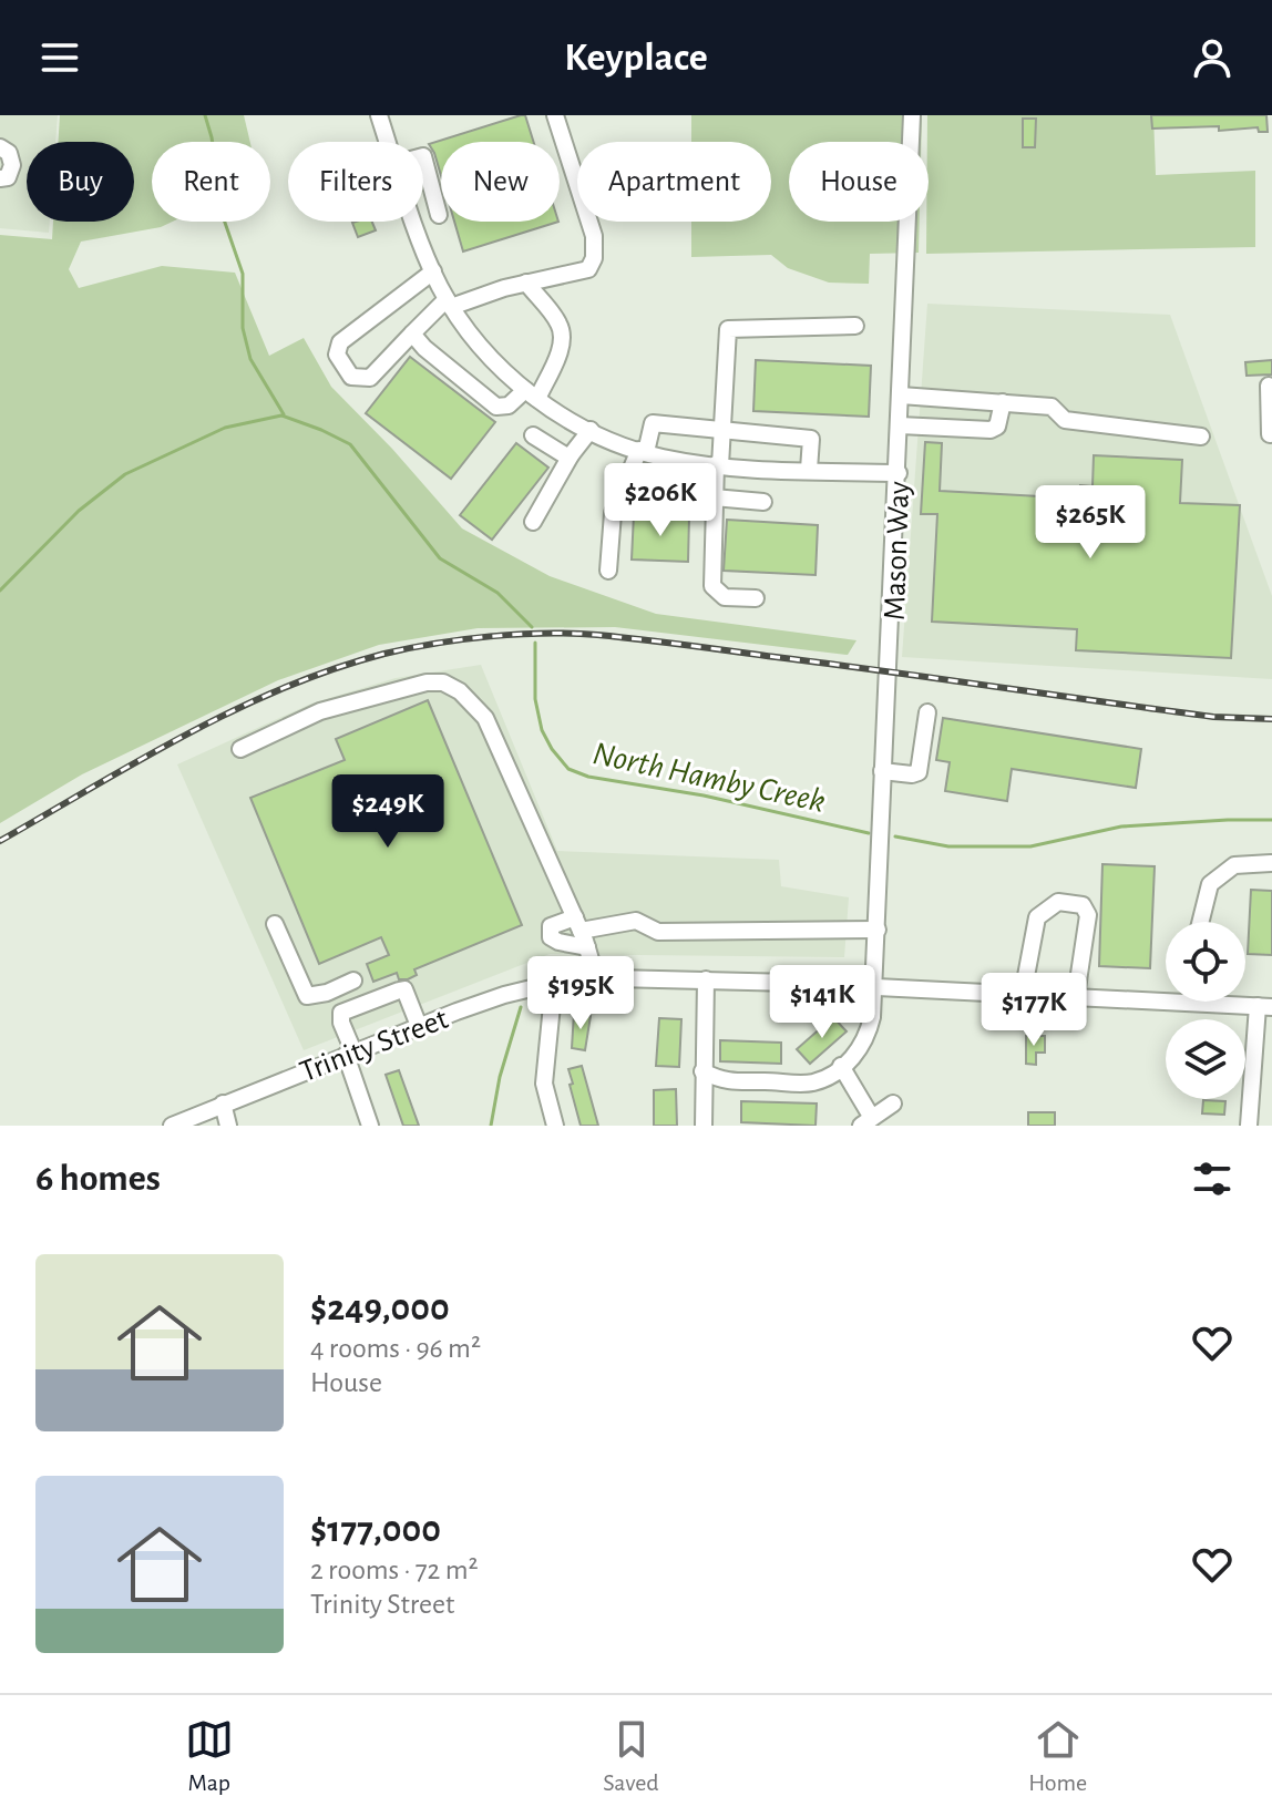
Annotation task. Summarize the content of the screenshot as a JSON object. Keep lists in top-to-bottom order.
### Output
{
  "streets": {
    "street": ["Mason Way", "Trinity Street"]
  },
  "crossings": [
    ["Mason Way", "Trinity Street"]
  ],
  "water": ["North Hamby Creek"],
  "page": {
    "header": "Keyplace",
    "chip": [
      "Buy",
      "Rent",
      "Filters",
      "New",
      "Apartment",
      "House"
    ],
    "price": [
      "$206K",
      "$265K",
      "$249K",
      "$195K",
      "$141K",
      "$177K"
    ],
    "heading": "6 homes",
    "list": [
      {
        "name": "$249,000",
        "note": "4 rooms · 96 m² · House"
      },
      {
        "name": "$177,000",
        "note": "2 rooms · 72 m² · Trinity Street"
      }
    ],
    "tabs": ["Map", "Saved", "Home"]
  }
}
